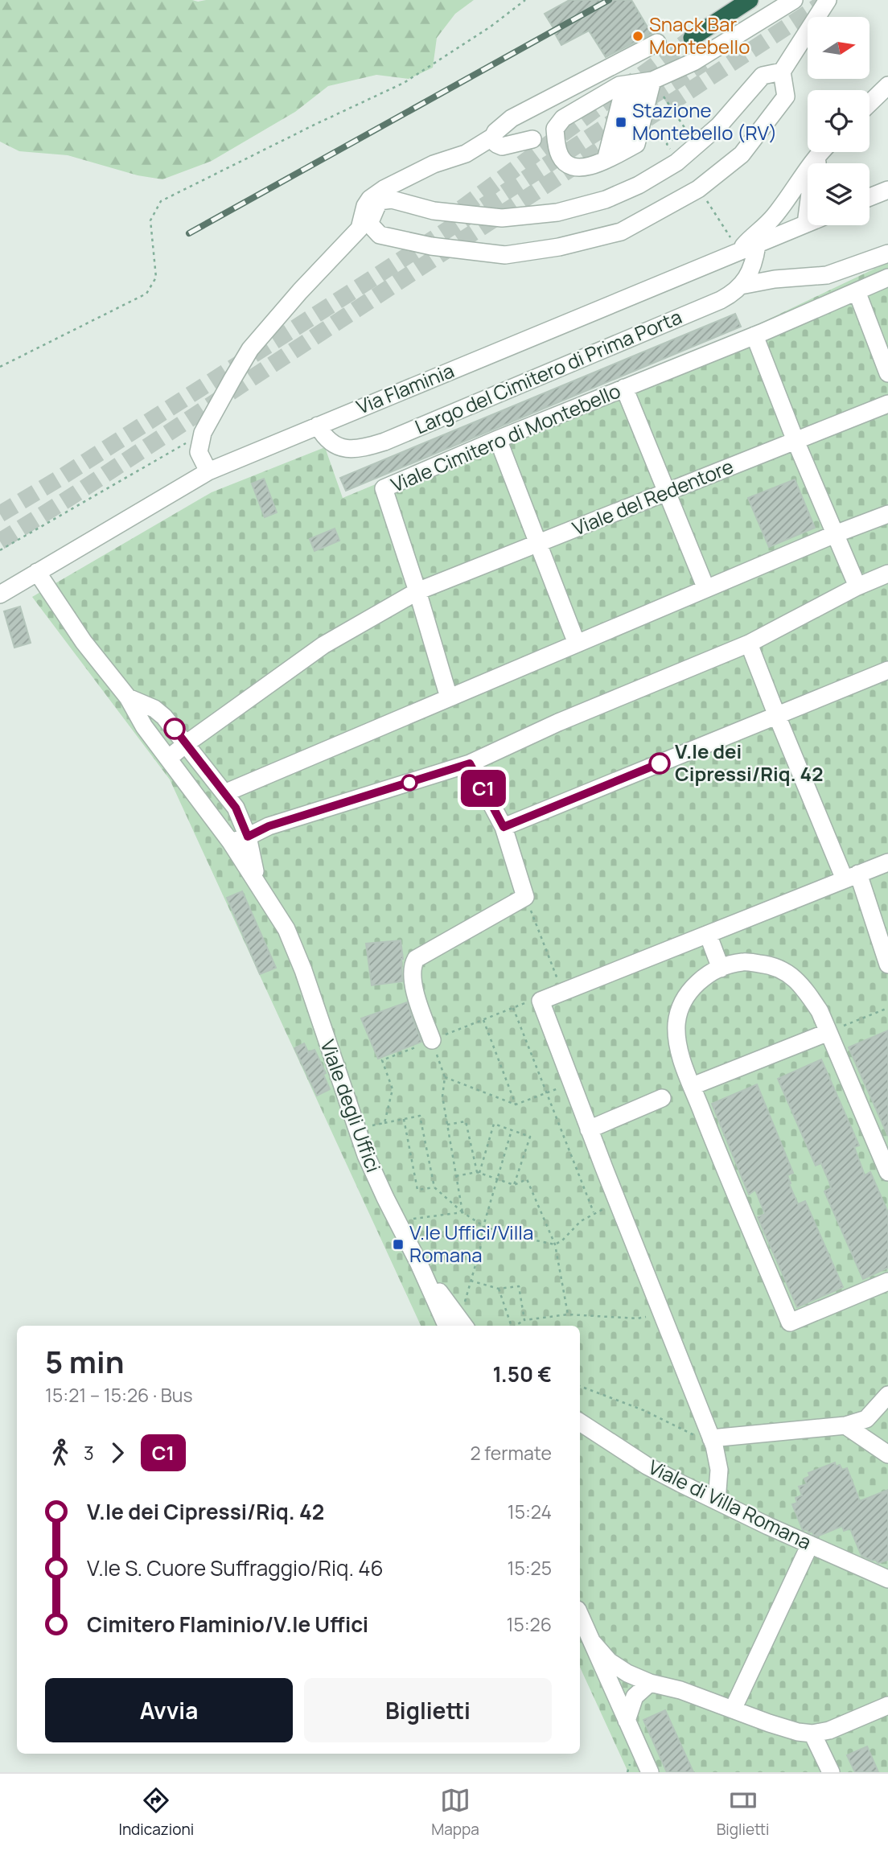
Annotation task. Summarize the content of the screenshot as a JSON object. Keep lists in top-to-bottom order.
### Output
{
  "streets": {
    "street": [
      "Largo del Cimitero di Prima Porta",
      "Via Flaminia",
      "Viale Cimitero di Montebello",
      "Viale del Redentore",
      "Viale degli Uffici",
      "Viale di Villa Romana"
    ]
  },
  "crossings": [
    ["Largo del Cimitero di Prima Porta", "Via Flaminia"],
    ["Via Flaminia", "Viale degli Uffici"],
    ["Viale Cimitero di Montebello", "Viale del Redentore"]
  ],
  "places": {
    "other": ["Snack Bar Montebello", "V.le dei Cipressi/Riq. 42"],
    "transit": ["Stazione Montebello (RV)", "V.le Uffici/Villa Romana"]
  },
  "lines": ["bus line C1"],
  "north": "right",
  "page": {
    "on_map": "C1",
    "heading": ["5 min", "15:21 – 15:26 · Bus", "1.50 €"],
    "legs": ["3", "C1", "2 fermate"],
    "list": [
      {
        "name": "V.le dei Cipressi/Riq. 42",
        "value": "15:24"
      },
      {
        "name": "V.le S. Cuore Suffraggio/Riq. 46",
        "value": "15:25"
      },
      {
        "name": "Cimitero Flaminio/V.le Uffici",
        "value": "15:26"
      }
    ],
    "buttons": ["Avvia", "Biglietti"],
    "tabs": ["Indicazioni", "Mappa", "Biglietti"]
  }
}
